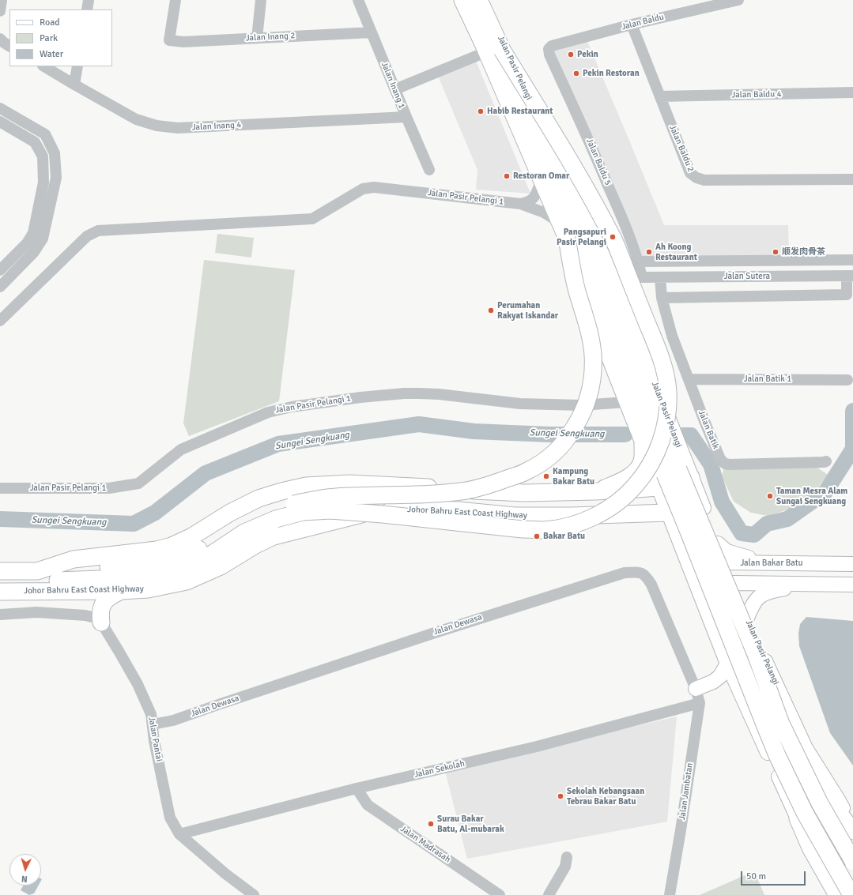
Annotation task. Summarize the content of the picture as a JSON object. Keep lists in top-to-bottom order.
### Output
{
  "streets": {
    "highway": ["Johor Bahru East Coast Highway"],
    "main road": ["Jalan Pasir Pelangi", "Jalan Bakar Batu"],
    "street": [
      "Jalan Baldu",
      "Jalan Inang 2",
      "Jalan Inang 1",
      "Jalan Baldu 4",
      "Jalan Inang 4",
      "Jalan Baldu 2",
      "Jalan Baldu 5",
      "Jalan Pasir Pelangi 1",
      "Jalan Sutera",
      "Jalan Batik 1",
      "Jalan Batik",
      "Jalan Dewasa",
      "Jalan Pantai",
      "Jalan Sekolah",
      "Jalan Jambatan",
      "Jalan Madrasah"
    ]
  },
  "crossings": [
    ["Jalan Baldu", "Jalan Baldu 2"],
    ["Jalan Baldu", "Jalan Baldu 5"],
    ["Jalan Inang 2", "Jalan Inang 1"],
    ["Jalan Pasir Pelangi", "Jalan Sutera"],
    ["Jalan Pasir Pelangi", "Johor Bahru East Coast Highway"],
    ["Jalan Pasir Pelangi", "Jalan Bakar Batu"],
    ["Jalan Inang 1", "Jalan Inang 4"],
    ["Jalan Baldu 4", "Jalan Baldu 2"],
    ["Jalan Baldu 5", "Jalan Sutera"],
    ["Jalan Sutera", "Jalan Batik"],
    ["Jalan Batik 1", "Jalan Batik"],
    ["Jalan Dewasa", "Jalan Pantai"],
    ["Jalan Dewasa", "Jalan Jambatan"],
    ["Jalan Pantai", "Jalan Sekolah"],
    ["Jalan Sekolah", "Jalan Jambatan"],
    ["Jalan Sekolah", "Jalan Madrasah"]
  ],
  "water": ["Sungei Sengkuang"],
  "places": [
    "Pekin",
    "Pekin Restoran",
    "Habib Restaurant",
    "Restoran Omar",
    "Pangsapuri Pasir Pelangi",
    "Ah Koong Restaurant",
    "顺发肉骨茶",
    "Perumahan Rakyat Iskandar",
    "Kampung Bakar Batu",
    "Taman Mesra Alam Sungai Sengkuang",
    "Bakar Batu",
    "Sekolah Kebangsaan Tebrau Bakar Batu",
    "Surau Bakar Batu, Al-mubarak"
  ],
  "legend": ["Road", "Park", "Water"],
  "scale_bar": "50 m",
  "north": "bottom"
}
